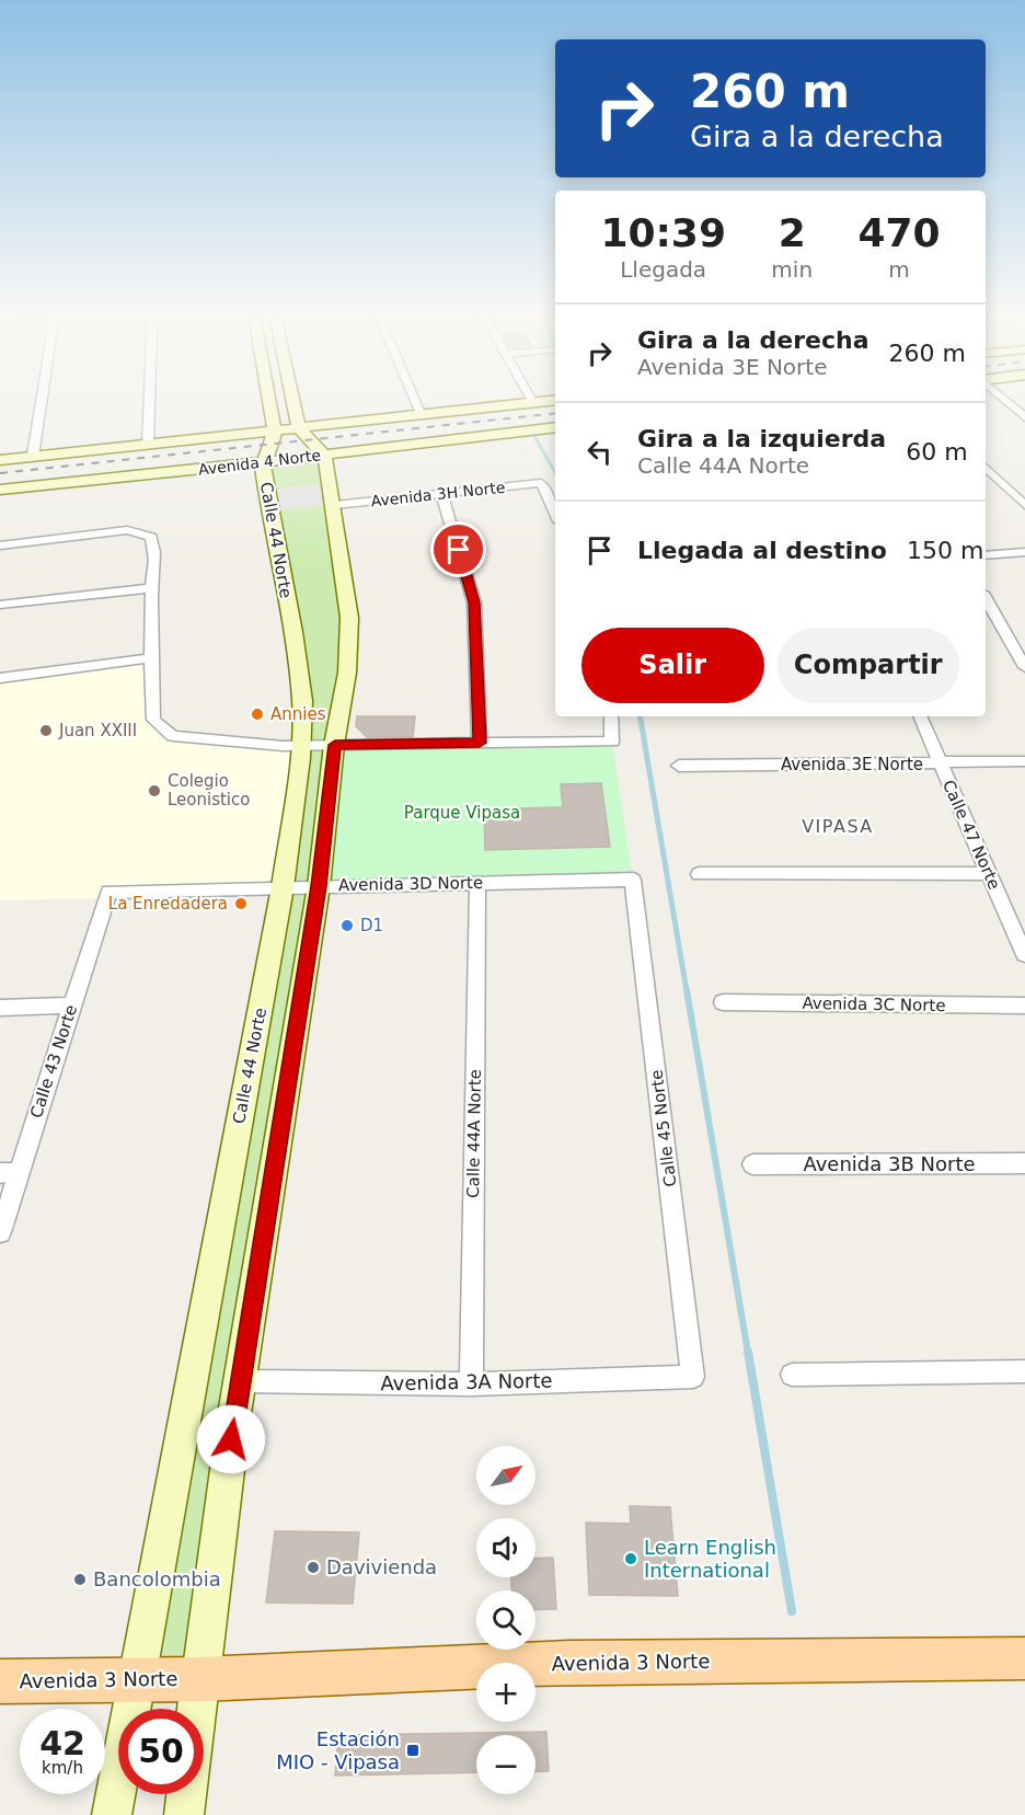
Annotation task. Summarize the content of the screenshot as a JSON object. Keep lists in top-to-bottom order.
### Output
{
  "streets": {
    "main road": ["Avenida 4 Norte", "Calle 44 Norte", "Avenida 3 Norte"],
    "street": [
      "Avenida 3H Norte",
      "Avenida 3E Norte",
      "Calle 47 Norte",
      "Avenida 3D Norte",
      "Avenida 3C Norte",
      "Calle 43 Norte",
      "Calle 45 Norte",
      "Calle 44A Norte",
      "Avenida 3B Norte",
      "Avenida 3A Norte"
    ]
  },
  "crossings": [
    ["Avenida 4 Norte", "Calle 44 Norte"],
    ["Calle 44 Norte", "Avenida 3D Norte"],
    ["Calle 44 Norte", "Avenida 3 Norte"],
    ["Avenida 3E Norte", "Calle 47 Norte"],
    ["Avenida 3D Norte", "Calle 43 Norte"],
    ["Avenida 3D Norte", "Calle 45 Norte"],
    ["Avenida 3D Norte", "Calle 44A Norte"],
    ["Calle 45 Norte", "Avenida 3A Norte"],
    ["Calle 44A Norte", "Avenida 3A Norte"]
  ],
  "districts": ["VIPASA"],
  "parks": ["Parque Vipasa"],
  "places": {
    "other": [
      "Annies",
      "Juan XXIII",
      "Colegio Leonistico",
      "La Enredadera",
      "D1",
      "Learn English International",
      "Davivienda",
      "Bancolombia"
    ],
    "transit": ["Estación MIO - Vipasa"]
  },
  "north": "top right",
  "page": {
    "turn": ["260 m", "Gira a la derecha"],
    "eta": [
      "10:39",
      "Llegada",
      "2",
      "min",
      "470",
      "m"
    ],
    "list": [
      {
        "name": "Gira a la derecha",
        "note": "Avenida 3E Norte",
        "value": "260 m"
      },
      {
        "name": "Gira a la izquierda",
        "note": "Calle 44A Norte",
        "value": "60 m"
      },
      {
        "name": "Llegada al destino",
        "value": "150 m"
      }
    ],
    "buttons": ["Salir", "Compartir"],
    "map_buttons": ["+", "−"],
    "speed": "42 km/h",
    "limit": "50"
  }
}
